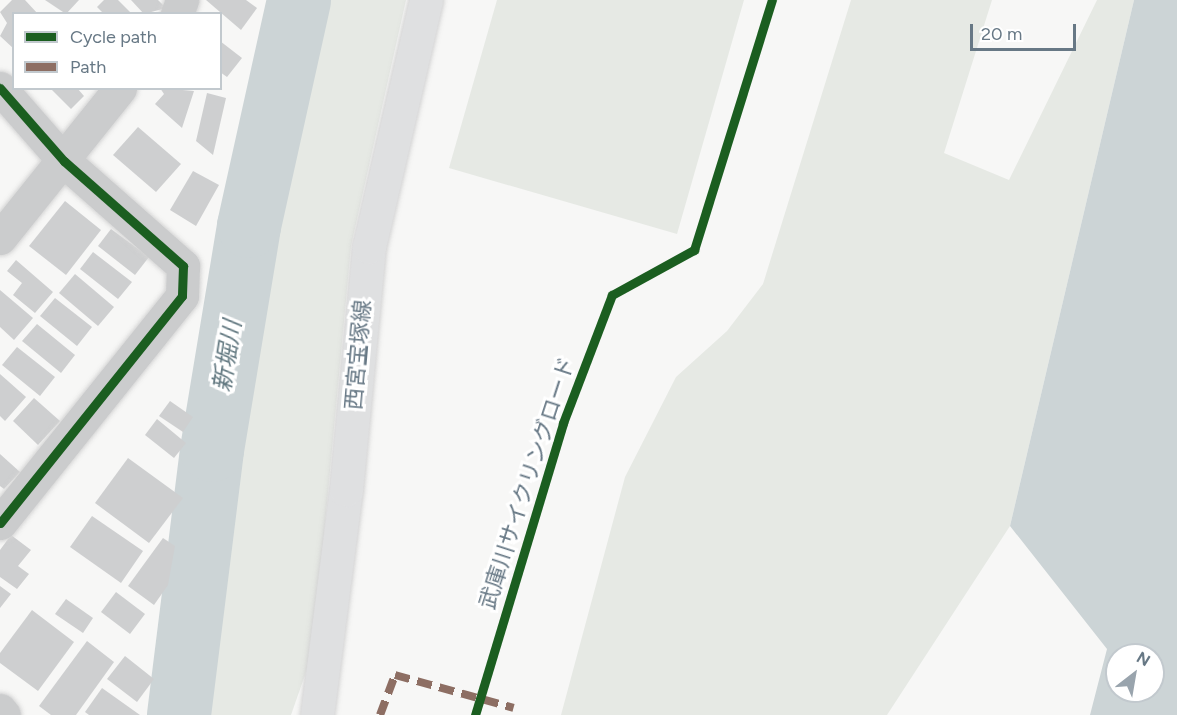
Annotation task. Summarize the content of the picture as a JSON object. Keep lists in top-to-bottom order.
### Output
{
  "streets": {
    "main road": ["西宮宝塚線"],
    "cycle path": ["武庫川サイクリングロード"]
  },
  "water": ["新堀川"],
  "legend": ["Cycle path", "Path"],
  "scale_bar": "20 m",
  "north": "top right"
}
